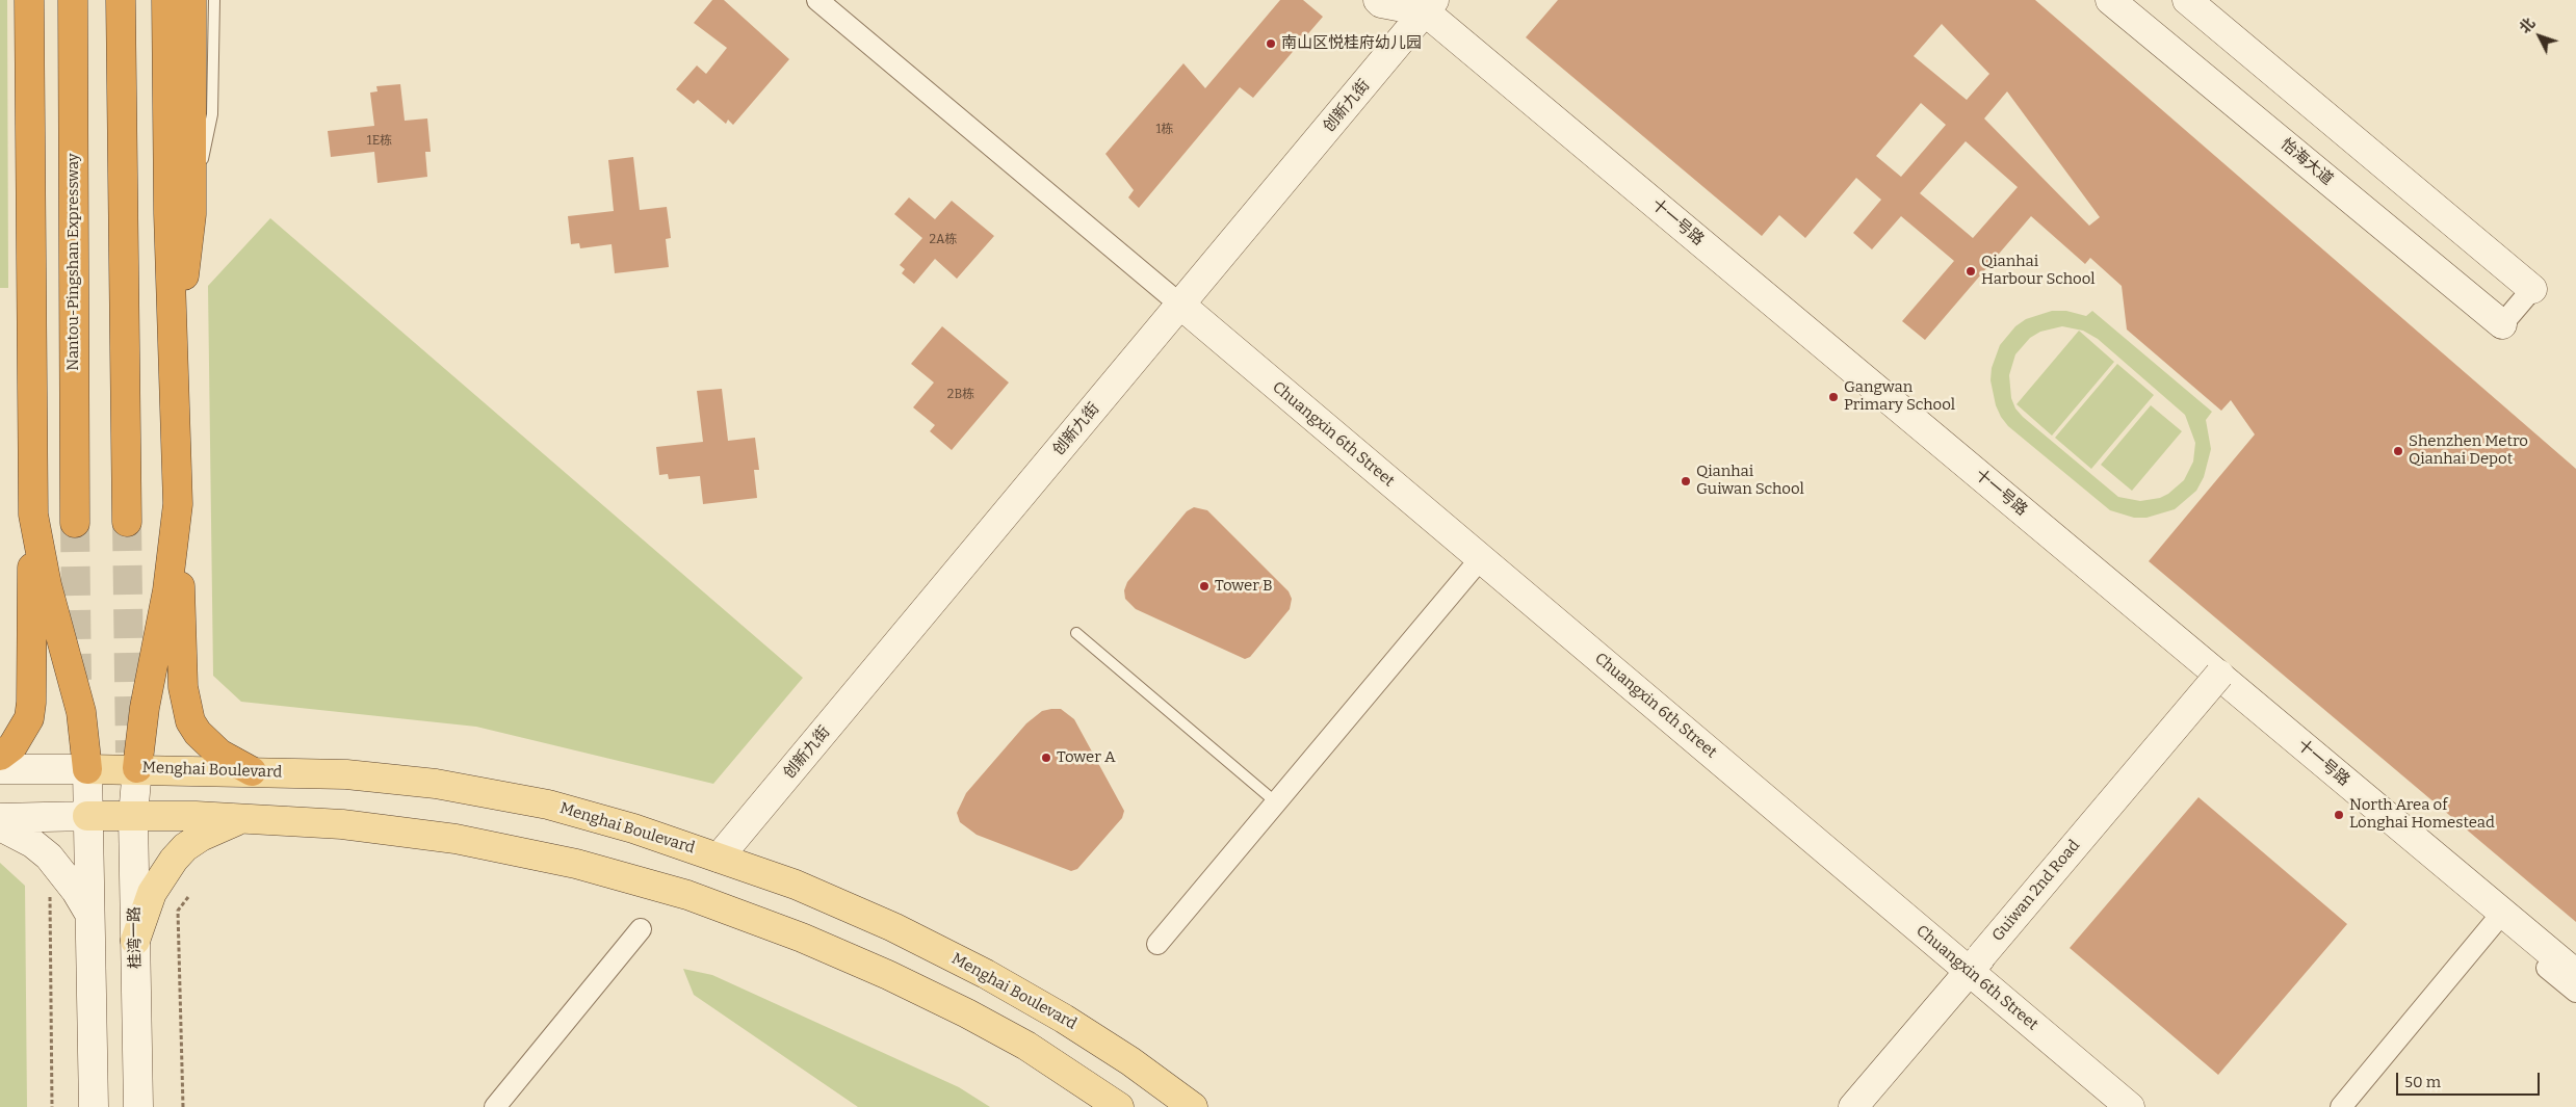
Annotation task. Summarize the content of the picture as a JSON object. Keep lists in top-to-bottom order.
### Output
{
  "streets": {
    "highway": ["Nantou-Pingshan Expressway"],
    "main road": ["Menghai Boulevard"],
    "street": [
      "创新九街",
      "怡海大道",
      "十一号路",
      "Chuangxin 6th Street",
      "Guiwan 2nd Road",
      "桂湾一路"
    ]
  },
  "crossings": [
    ["创新九街", "十一号路"],
    ["创新九街", "Chuangxin 6th Street"],
    ["创新九街", "Menghai Boulevard"],
    ["十一号路", "Guiwan 2nd Road"],
    ["Chuangxin 6th Street", "Guiwan 2nd Road"],
    ["Menghai Boulevard", "桂湾一路"]
  ],
  "places": [
    "南山区悦桂府幼儿园",
    "Qianhai Harbour School",
    "Gangwan Primary School",
    "Shenzhen Metro Qianhai Depot",
    "Qianhai Guiwan School",
    "Tower B",
    "Tower A",
    "North Area of Longhai Homestead"
  ],
  "house_numbers": [
    "1栋",
    "1E栋",
    "2A栋",
    "2B栋"
  ],
  "scale_bar": "50 m",
  "north": "top left"
}
